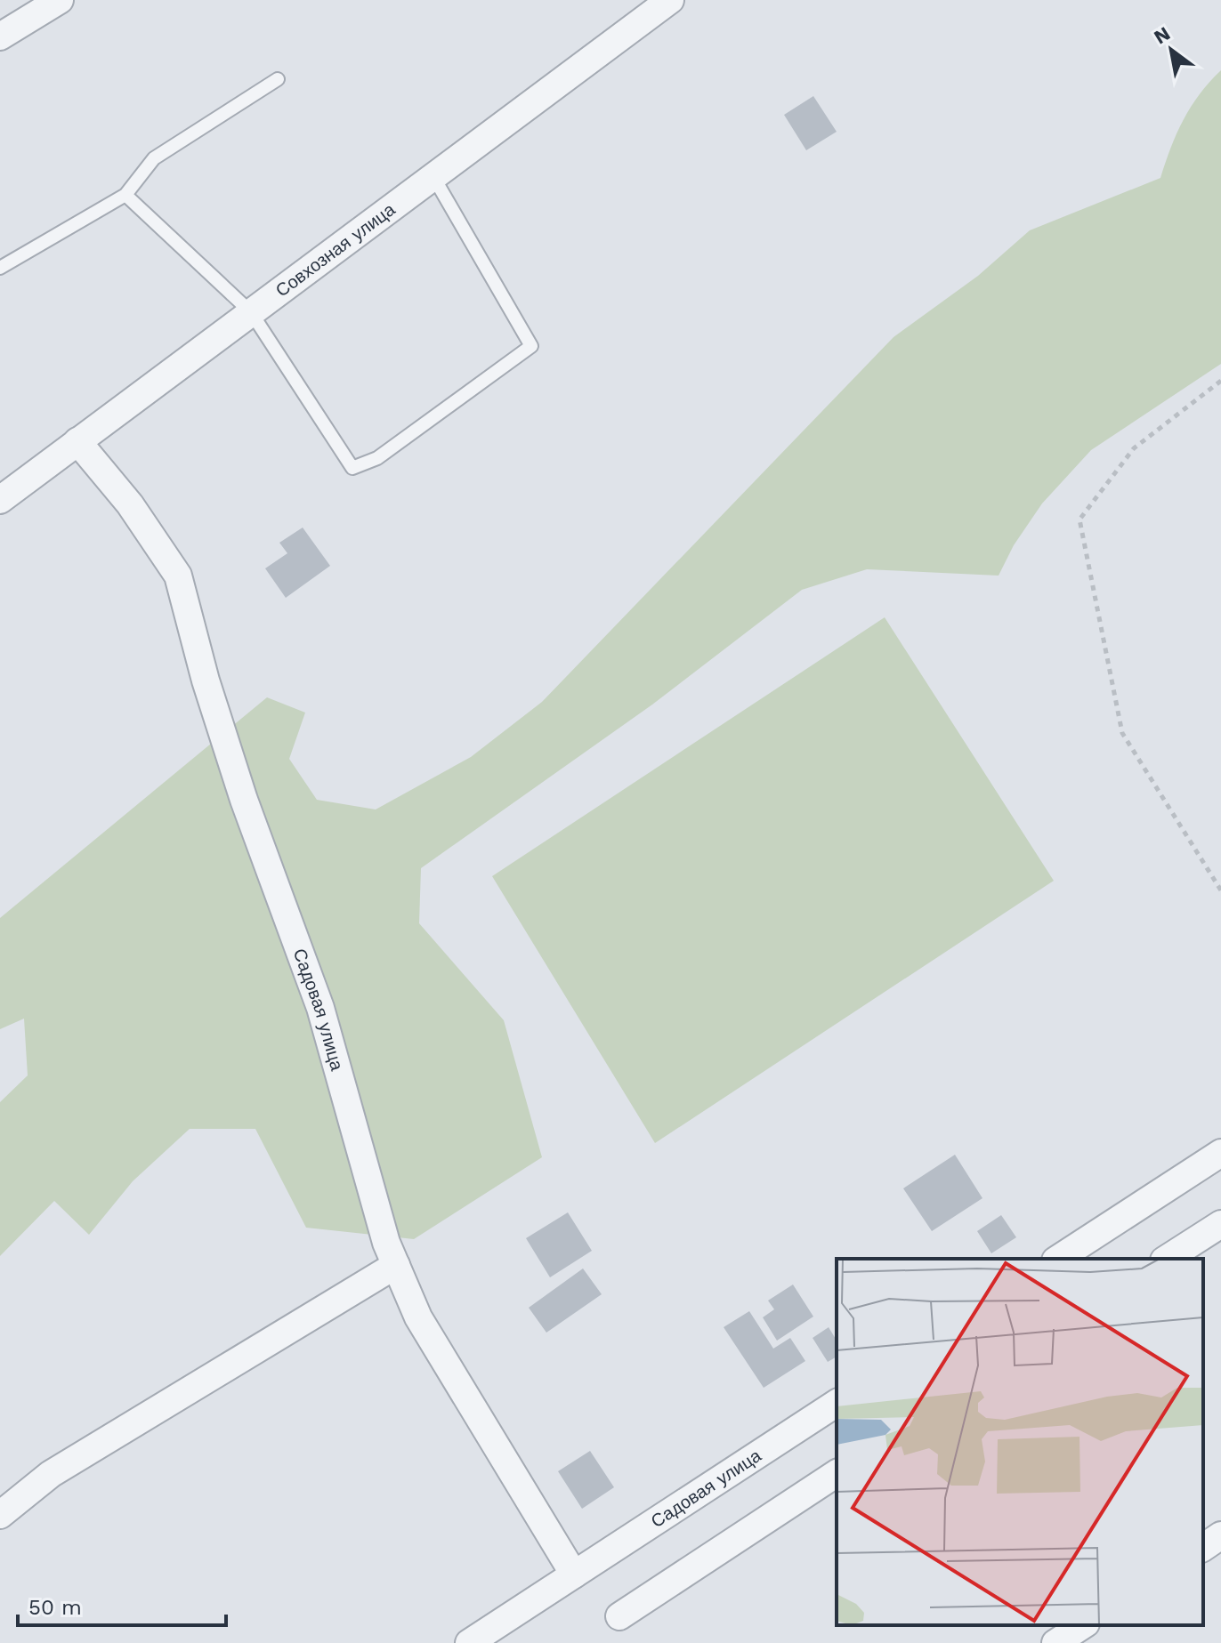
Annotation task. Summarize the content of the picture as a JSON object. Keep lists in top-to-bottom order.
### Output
{
  "streets": {
    "street": ["Совхозная улица", "Садовая улица"]
  },
  "crossings": [
    ["Совхозная улица", "Садовая улица"]
  ],
  "scale_bar": "50 m",
  "north": "top left"
}
